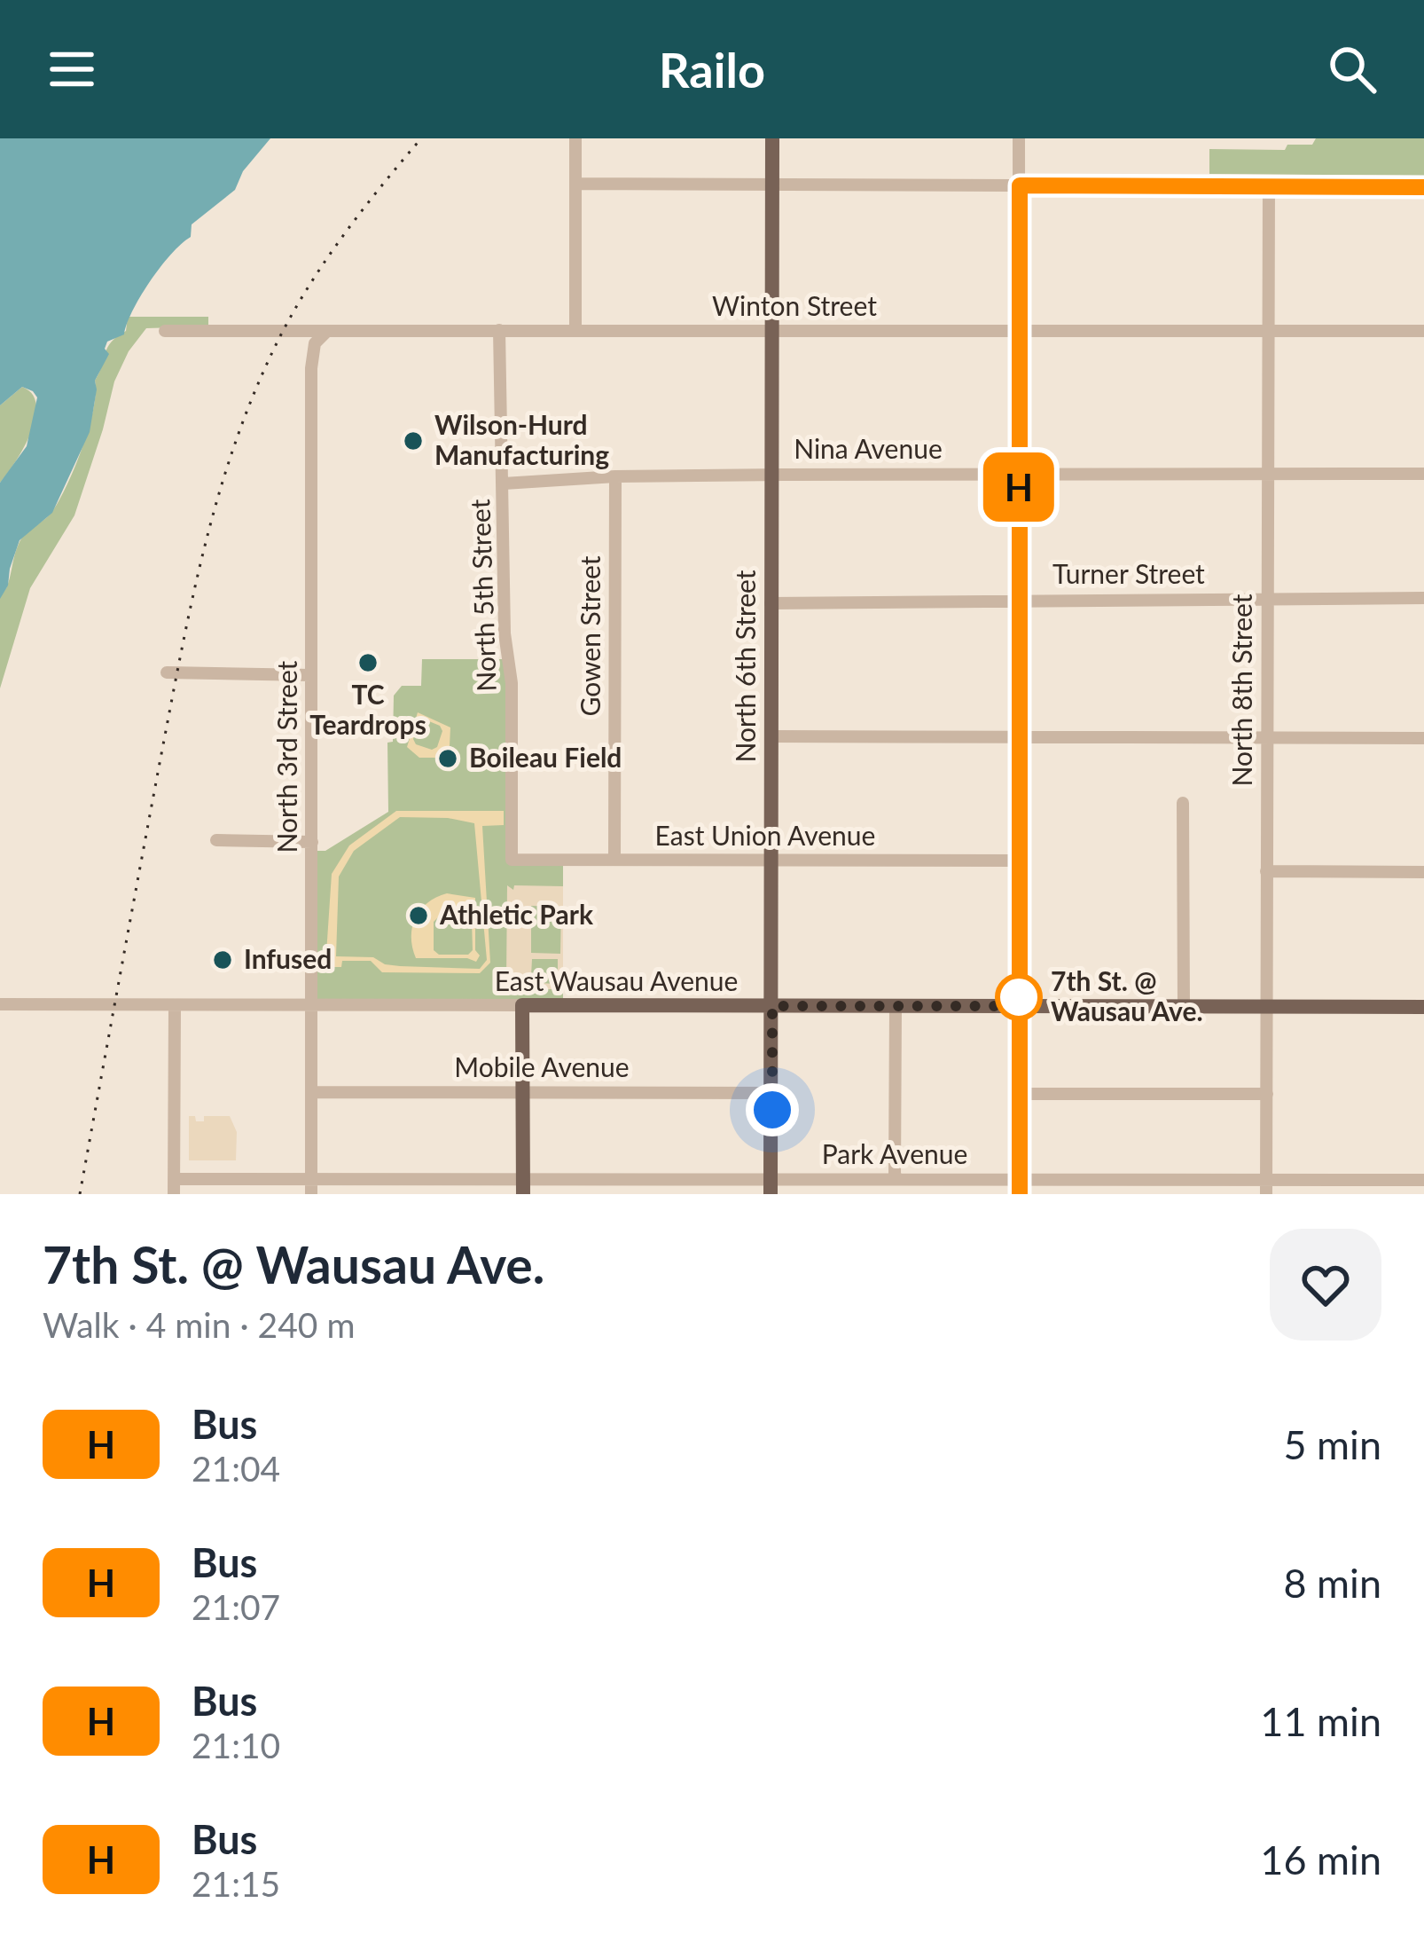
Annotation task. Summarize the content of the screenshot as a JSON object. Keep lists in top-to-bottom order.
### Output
{
  "streets": {
    "main road": ["North 6th Street", "East Wausau Avenue"],
    "street": [
      "Winton Street",
      "Nina Avenue",
      "Turner Street",
      "North 5th Street",
      "Gowen Street",
      "North 8th Street",
      "North 3rd Street",
      "East Union Avenue",
      "Mobile Avenue",
      "Park Avenue"
    ]
  },
  "crossings": [
    ["Winton Street", "North 5th Street"],
    ["Winton Street", "North 6th Street"],
    ["Winton Street", "North 8th Street"],
    ["Winton Street", "North 3rd Street"],
    ["Nina Avenue", "North 5th Street"],
    ["Nina Avenue", "Gowen Street"],
    ["Nina Avenue", "North 6th Street"],
    ["Nina Avenue", "North 8th Street"],
    ["Turner Street", "North 6th Street"],
    ["Turner Street", "North 8th Street"],
    ["North 5th Street", "East Union Avenue"],
    ["Gowen Street", "East Union Avenue"],
    ["North 6th Street", "East Union Avenue"],
    ["North 6th Street", "East Wausau Avenue"],
    ["North 6th Street", "Mobile Avenue"],
    ["North 6th Street", "Park Avenue"],
    ["North 8th Street", "East Wausau Avenue"],
    ["North 8th Street", "Park Avenue"],
    ["North 3rd Street", "East Wausau Avenue"],
    ["North 3rd Street", "Mobile Avenue"],
    ["North 3rd Street", "Park Avenue"]
  ],
  "places": [
    "Wilson-Hurd Manufacturing",
    "TC Teardrops",
    "Boileau Field",
    "Athletic Park",
    "Infused",
    "7th St. @ Wausau Ave."
  ],
  "lines": ["bus line H"],
  "page": {
    "header": "Railo",
    "on_map": "H",
    "heading": ["7th St. @ Wausau Ave.", "Walk · 4 min · 240 m"],
    "list": [
      {
        "mark": "H",
        "name": "Bus",
        "note": "21:04",
        "value": "5 min"
      },
      {
        "mark": "H",
        "name": "Bus",
        "note": "21:07",
        "value": "8 min"
      },
      {
        "mark": "H",
        "name": "Bus",
        "note": "21:10",
        "value": "11 min"
      },
      {
        "mark": "H",
        "name": "Bus",
        "note": "21:15",
        "value": "16 min"
      }
    ]
  }
}
